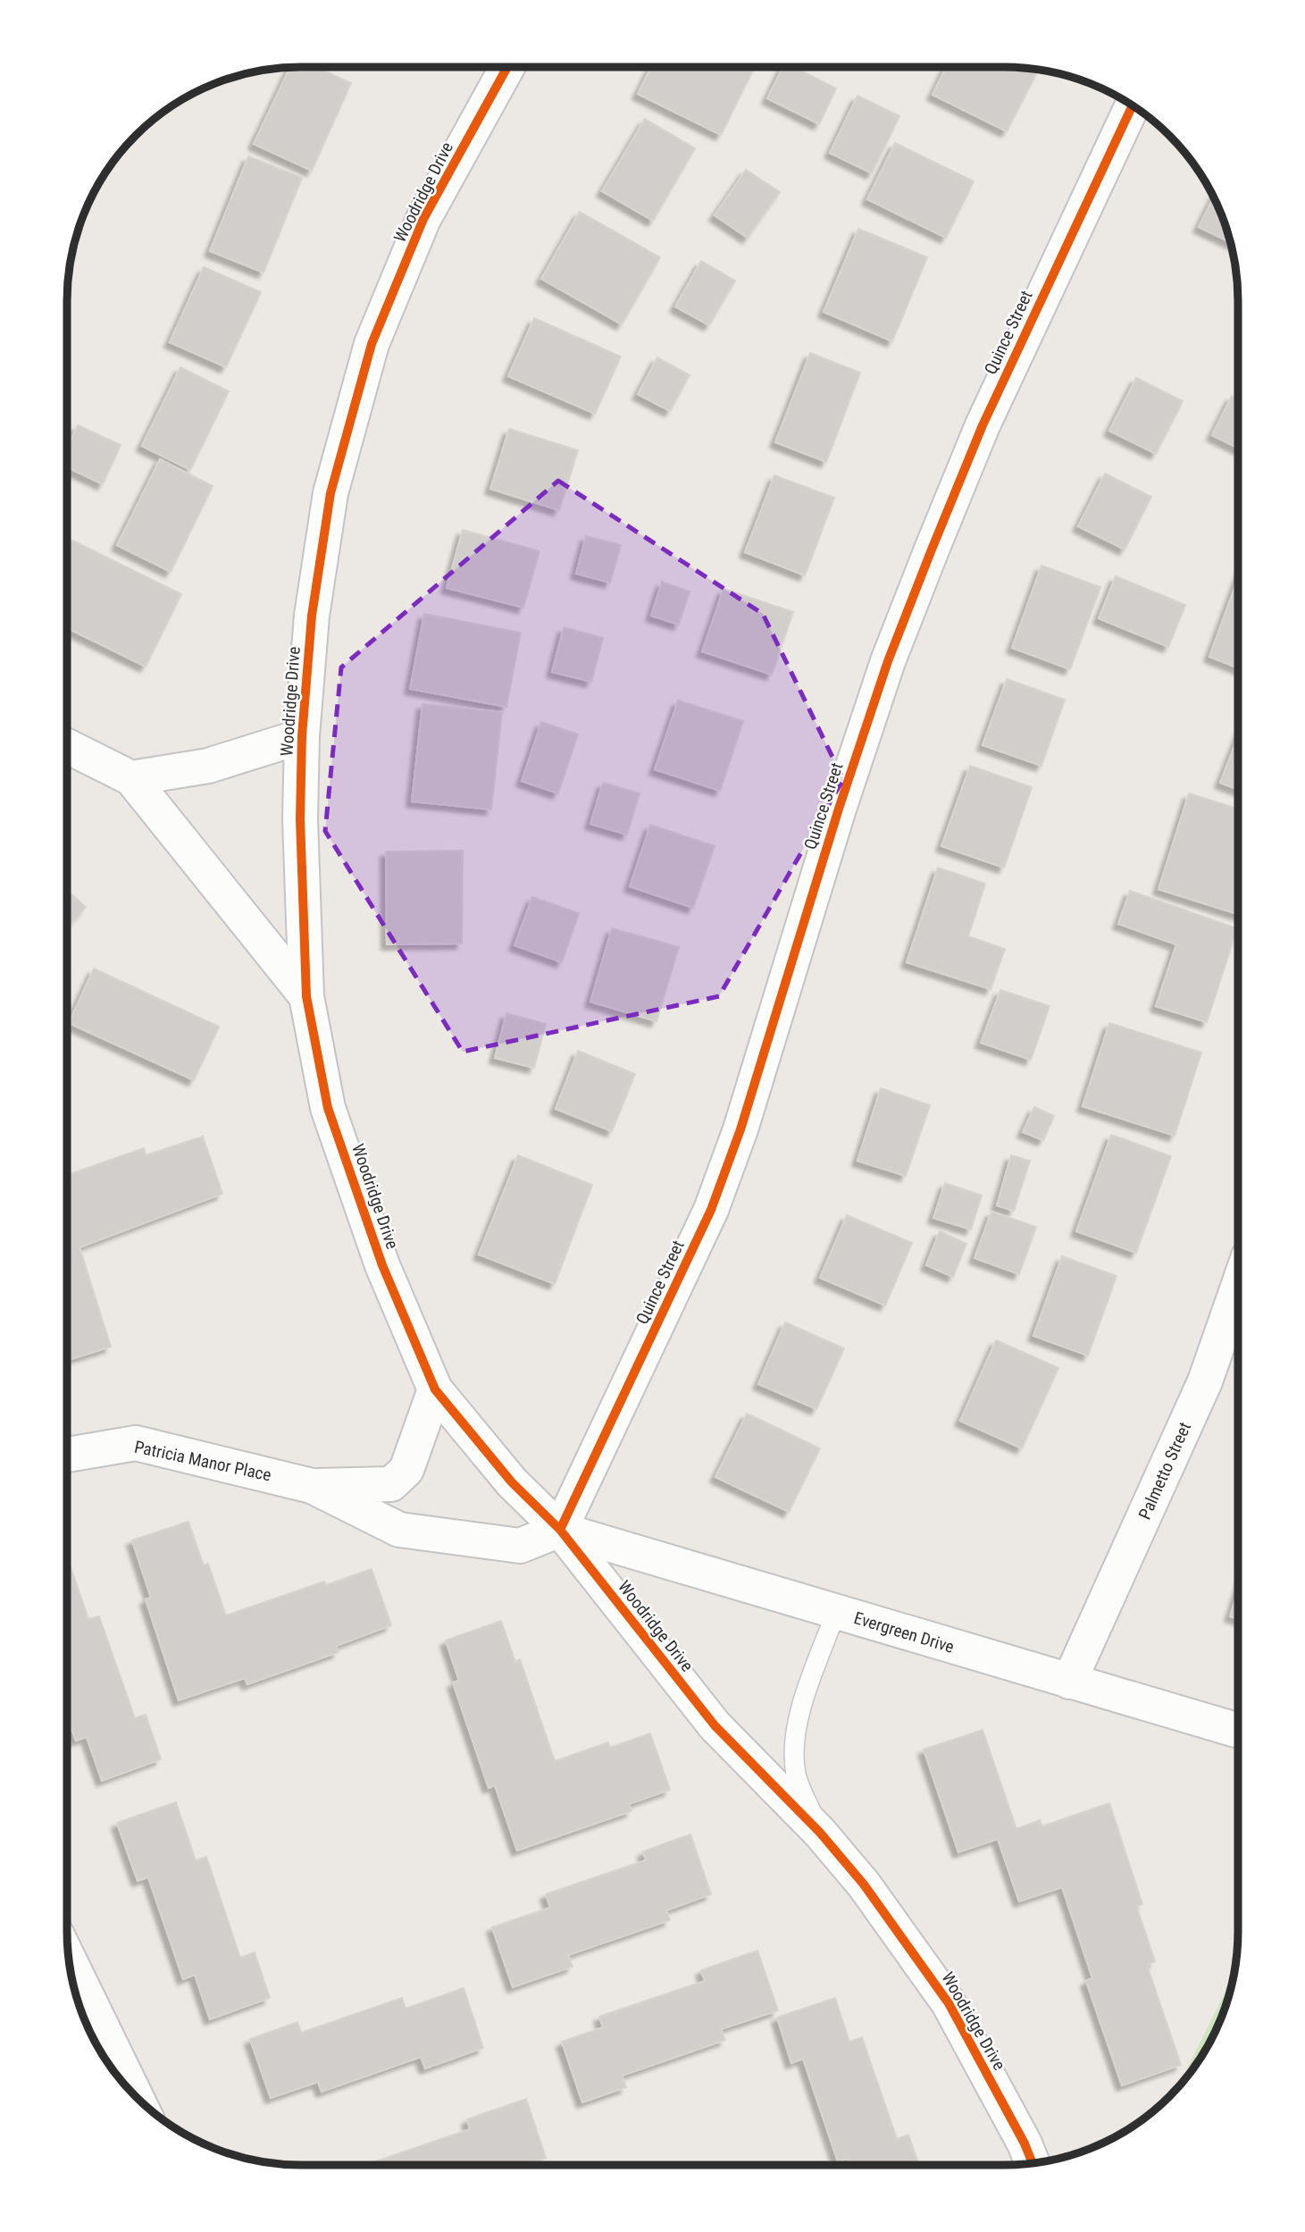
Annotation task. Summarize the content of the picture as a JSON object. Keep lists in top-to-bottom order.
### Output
{
  "streets": {
    "street": [
      "Woodridge Drive",
      "Quince Street",
      "Patricia Manor Place",
      "Palmetto Street",
      "Evergreen Drive"
    ]
  },
  "crossings": [
    ["Woodridge Drive", "Quince Street"],
    ["Woodridge Drive", "Patricia Manor Place"],
    ["Woodridge Drive", "Evergreen Drive"],
    ["Quince Street", "Patricia Manor Place"],
    ["Quince Street", "Evergreen Drive"],
    ["Patricia Manor Place", "Evergreen Drive"],
    ["Palmetto Street", "Evergreen Drive"]
  ]
}
